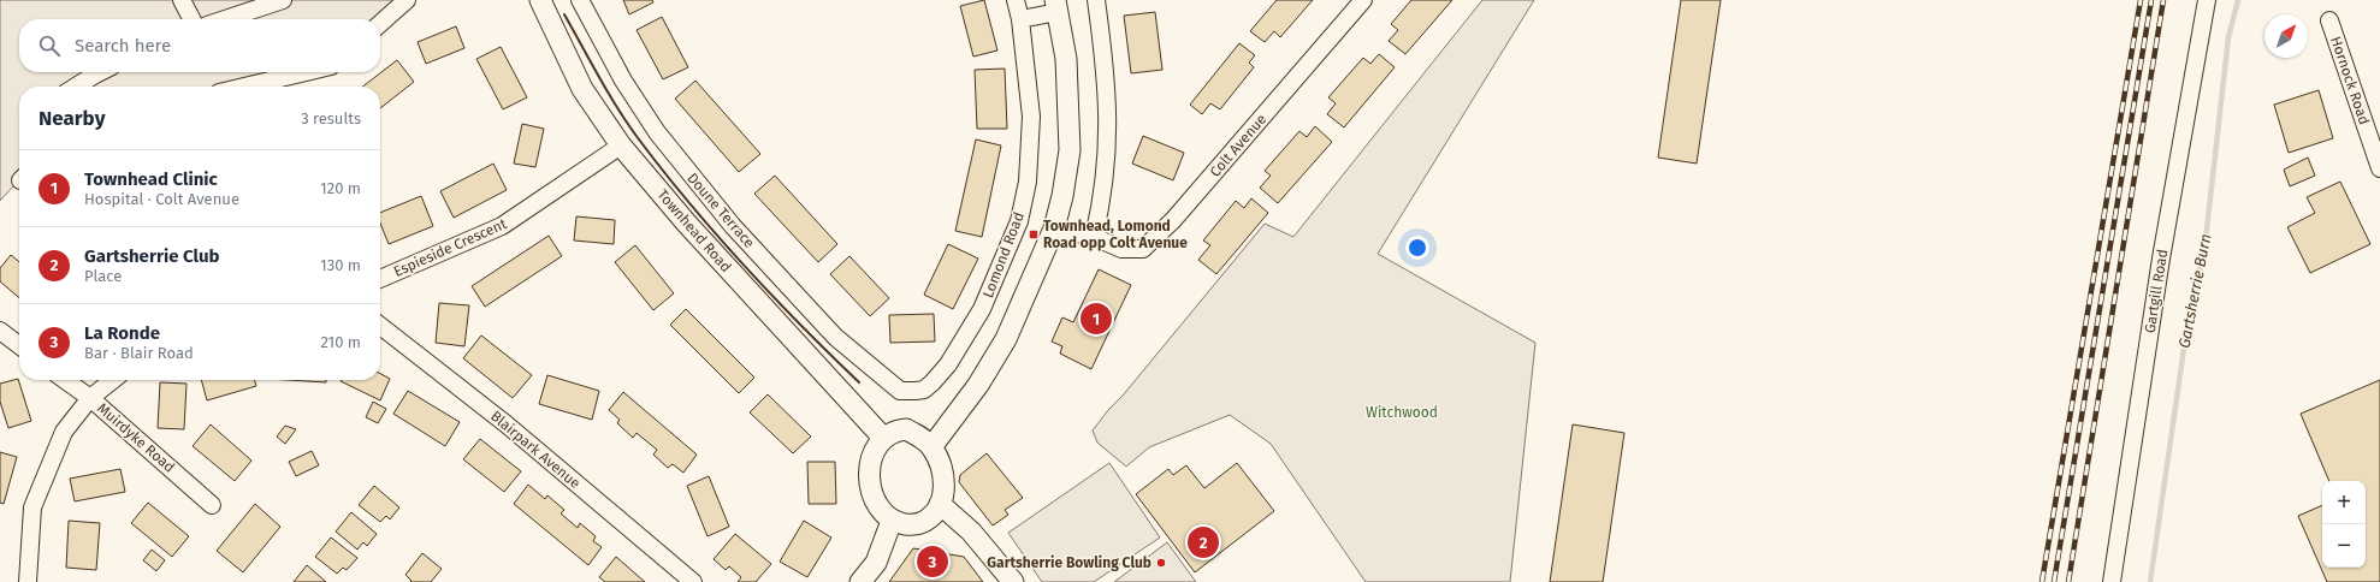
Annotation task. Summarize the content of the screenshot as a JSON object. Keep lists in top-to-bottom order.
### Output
{
  "streets": {
    "street": [
      "Hornock Road",
      "Colt Avenue",
      "Doune Terrace",
      "Townhead Road",
      "Espieside Crescent",
      "Lomond Road",
      "Gartgill Road",
      "Muirdyke Road",
      "Blairpark Avenue"
    ]
  },
  "crossings": [
    ["Doune Terrace", "Lomond Road"],
    ["Townhead Road", "Espieside Crescent"]
  ],
  "water": ["Gartsherrie Burn"],
  "parks": ["Witchwood"],
  "places": {
    "transit": ["Townhead, Lomond Road opp Colt Avenue"],
    "other": ["Gartsherrie Bowling Club"]
  },
  "north": "top right",
  "page": {
    "search": "Search here",
    "heading": ["Nearby", "3 results"],
    "list": [
      {
        "mark": "1",
        "name": "Townhead Clinic",
        "note": "Hospital · Colt Avenue",
        "value": "120 m"
      },
      {
        "mark": "2",
        "name": "Gartsherrie Club",
        "note": "Place",
        "value": "130 m"
      },
      {
        "mark": "3",
        "name": "La Ronde",
        "note": "Bar · Blair Road",
        "value": "210 m"
      }
    ],
    "pins": ["1", "2", "3"],
    "map_buttons": ["+", "−"]
  }
}
